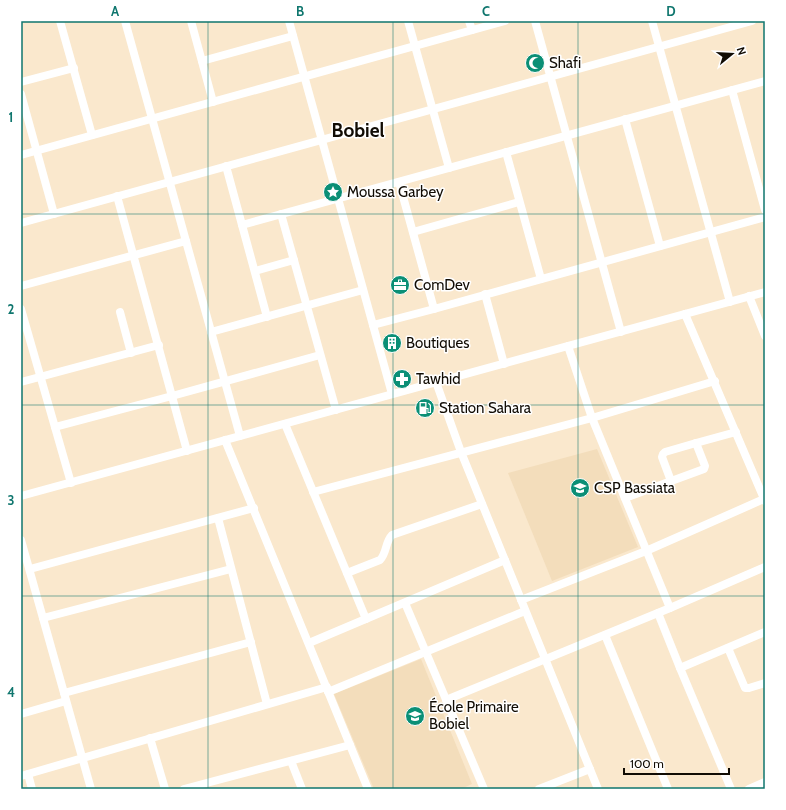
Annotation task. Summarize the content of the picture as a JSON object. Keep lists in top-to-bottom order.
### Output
{
  "districts": ["Bobiel"],
  "places": {
    "mosque": ["Shafi"],
    "place": ["Moussa Garbey"],
    "office": ["ComDev"],
    "building": ["Boutiques"],
    "pharmacy": ["Tawhid"],
    "fuel station": ["Station Sahara"],
    "school or university": ["CSP Bassiata", "École Primaire Bobiel"]
  },
  "scale_bar": "100 m",
  "north": "right",
  "grid": {
    "columns": [
      "A",
      "B",
      "C",
      "D"
    ],
    "rows": [
      "1",
      "2",
      "3",
      "4"
    ]
  }
}
